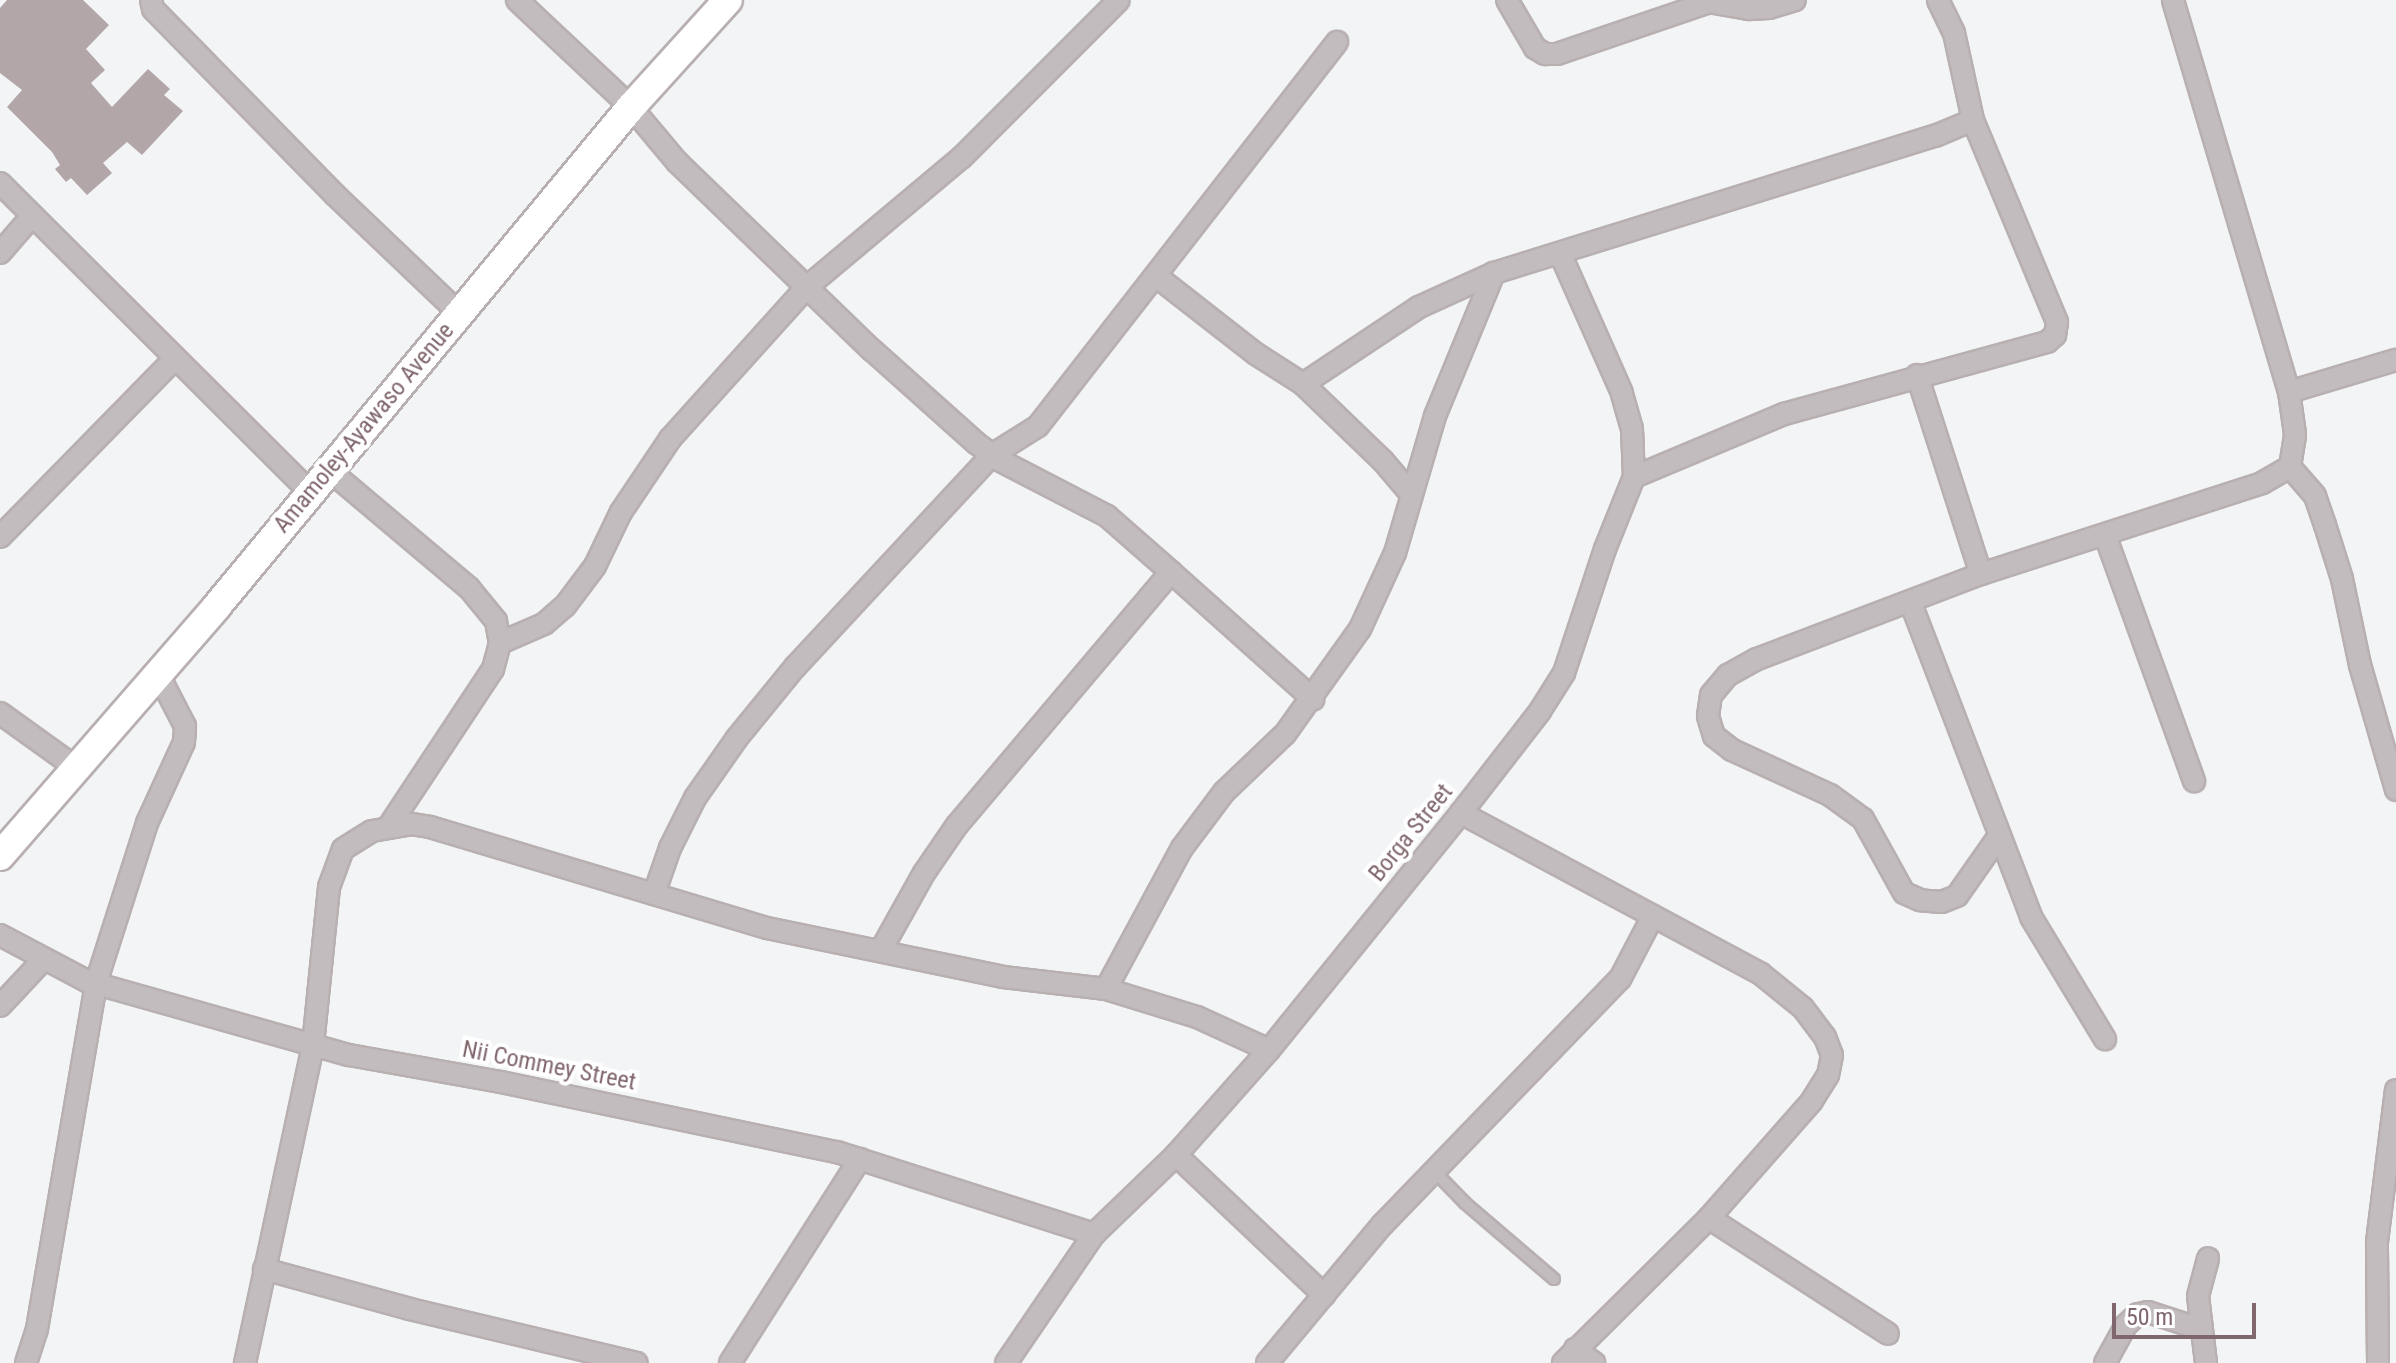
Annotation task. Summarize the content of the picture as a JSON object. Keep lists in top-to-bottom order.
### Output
{
  "streets": {
    "street": ["Amamoley-Ayawaso Avenue", "Borga Street", "Nii Commey Street"]
  },
  "crossings": [
    ["Borga Street", "Nii Commey Street"]
  ],
  "scale_bar": "50 m"
}
